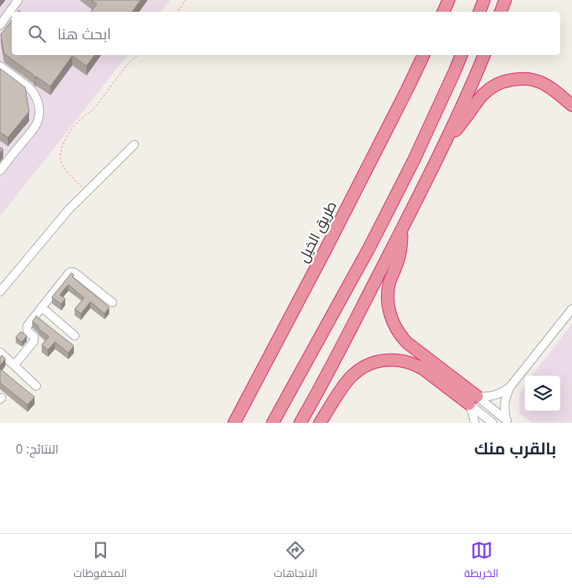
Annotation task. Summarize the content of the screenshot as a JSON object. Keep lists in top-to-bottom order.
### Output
{
  "streets": {
    "highway": ["طريق الخيل"]
  },
  "page": {
    "search": "ابحث هنا",
    "heading": ["بالقرب منك", "النتائج: 0"],
    "nav": ["الخريطة", "الاتجاهات", "المحفوظات"]
  }
}
